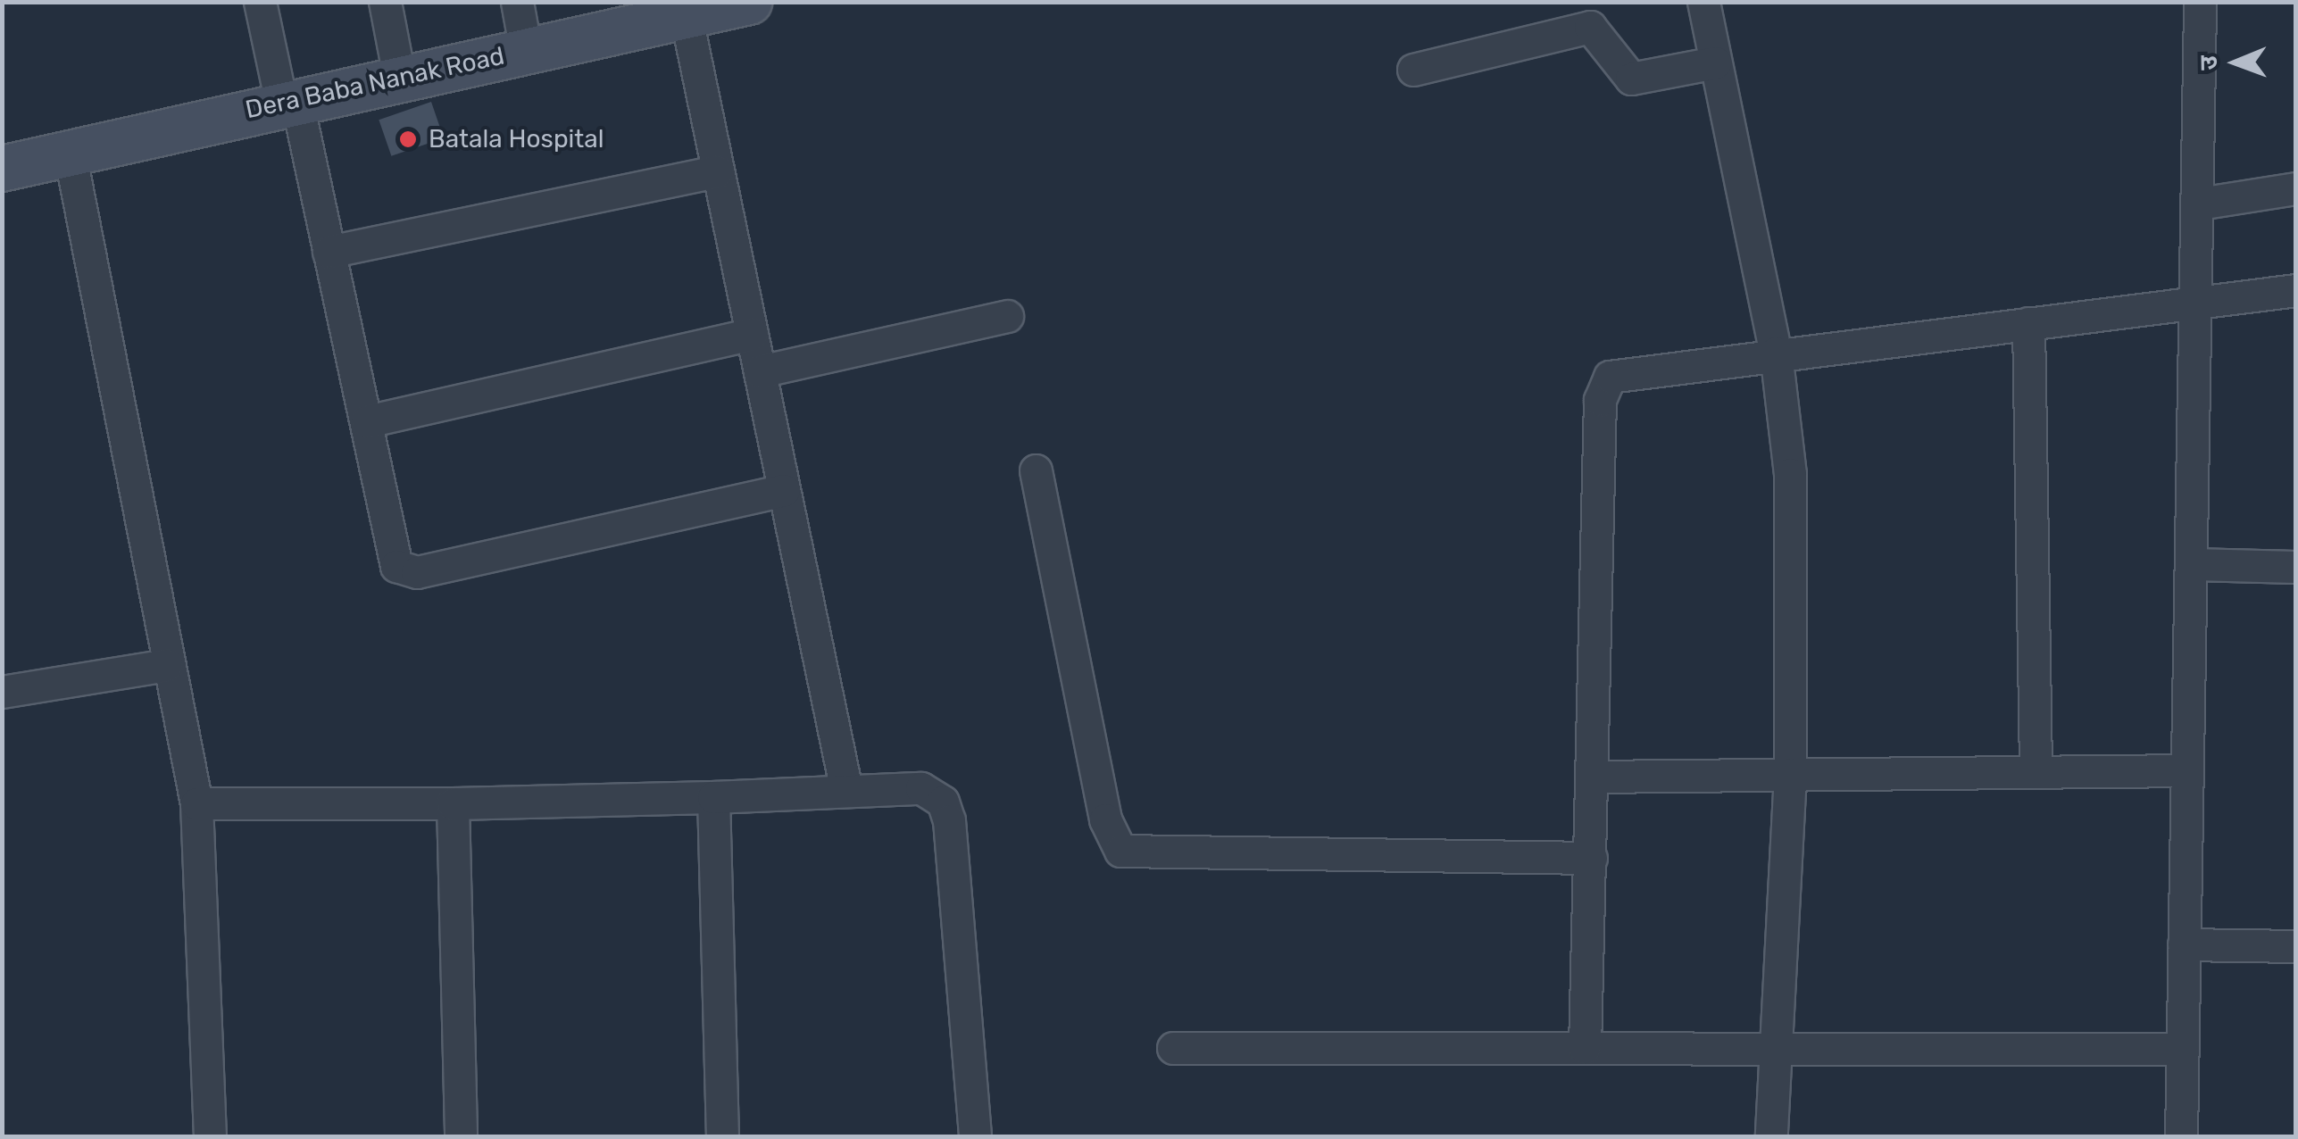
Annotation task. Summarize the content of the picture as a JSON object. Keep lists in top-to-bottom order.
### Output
{
  "streets": {
    "main road": ["Dera Baba Nanak Road"]
  },
  "places": ["Batala Hospital"],
  "north": "left"
}
